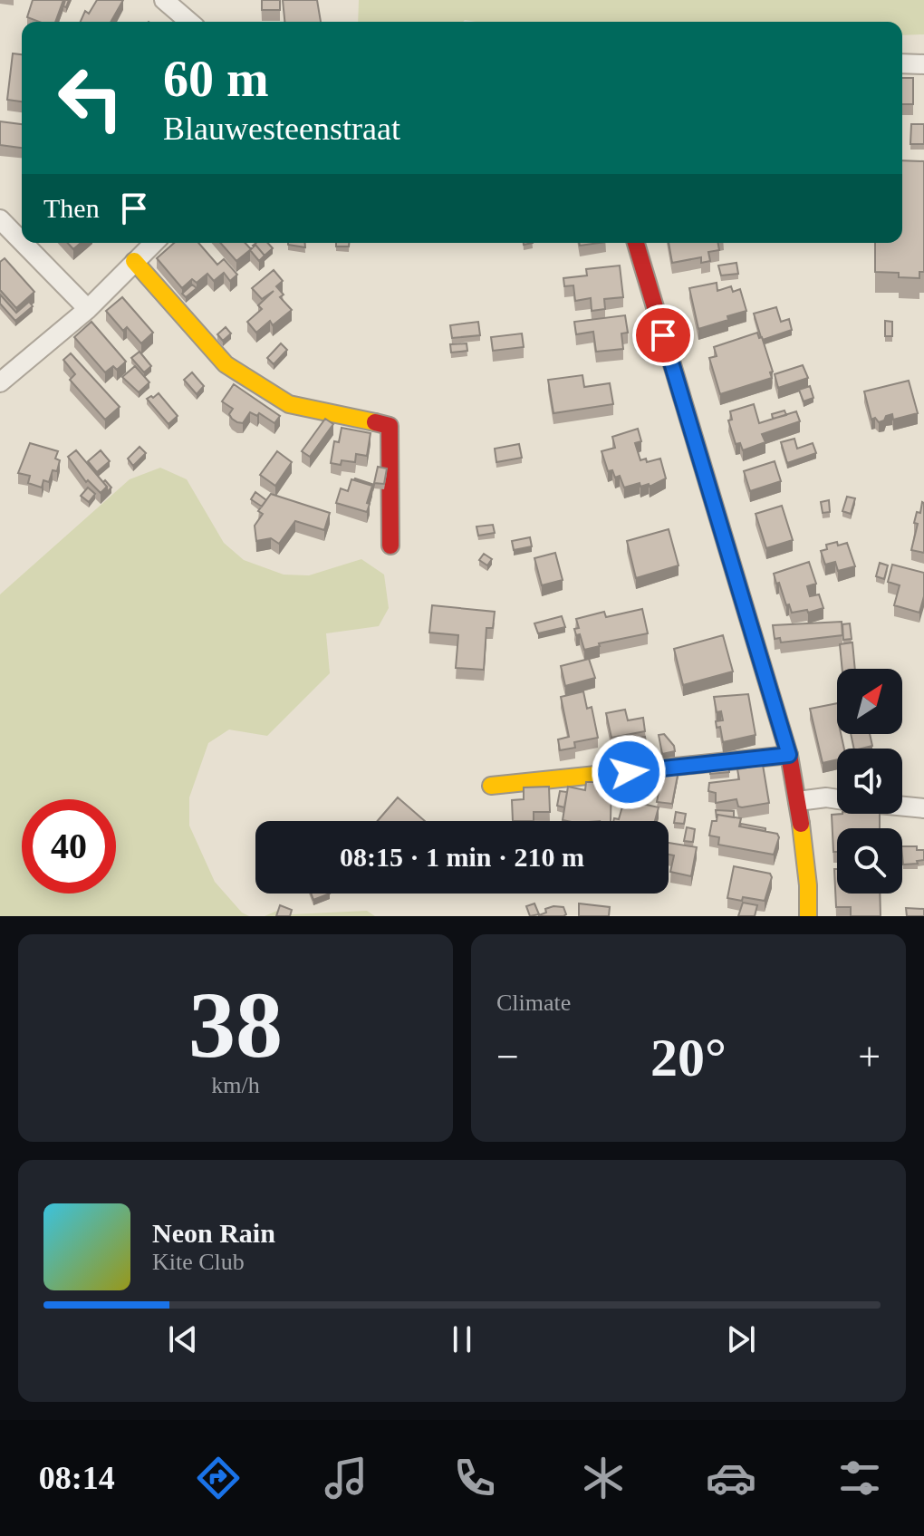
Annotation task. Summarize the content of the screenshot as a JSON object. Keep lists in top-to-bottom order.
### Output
{
  "north": "top right",
  "page": {
    "turn": ["60 m", "Blauwesteenstraat"],
    "then": "Then",
    "limit": "40",
    "trip": "08:15 · 1 min · 210 m",
    "tile": [
      ["38", "km/h"],
      "Climate"
    ],
    "heat": ["−", "20°", "+"],
    "song": ["Neon Rain", "Kite Club"],
    "tabs": "08:14"
  }
}
